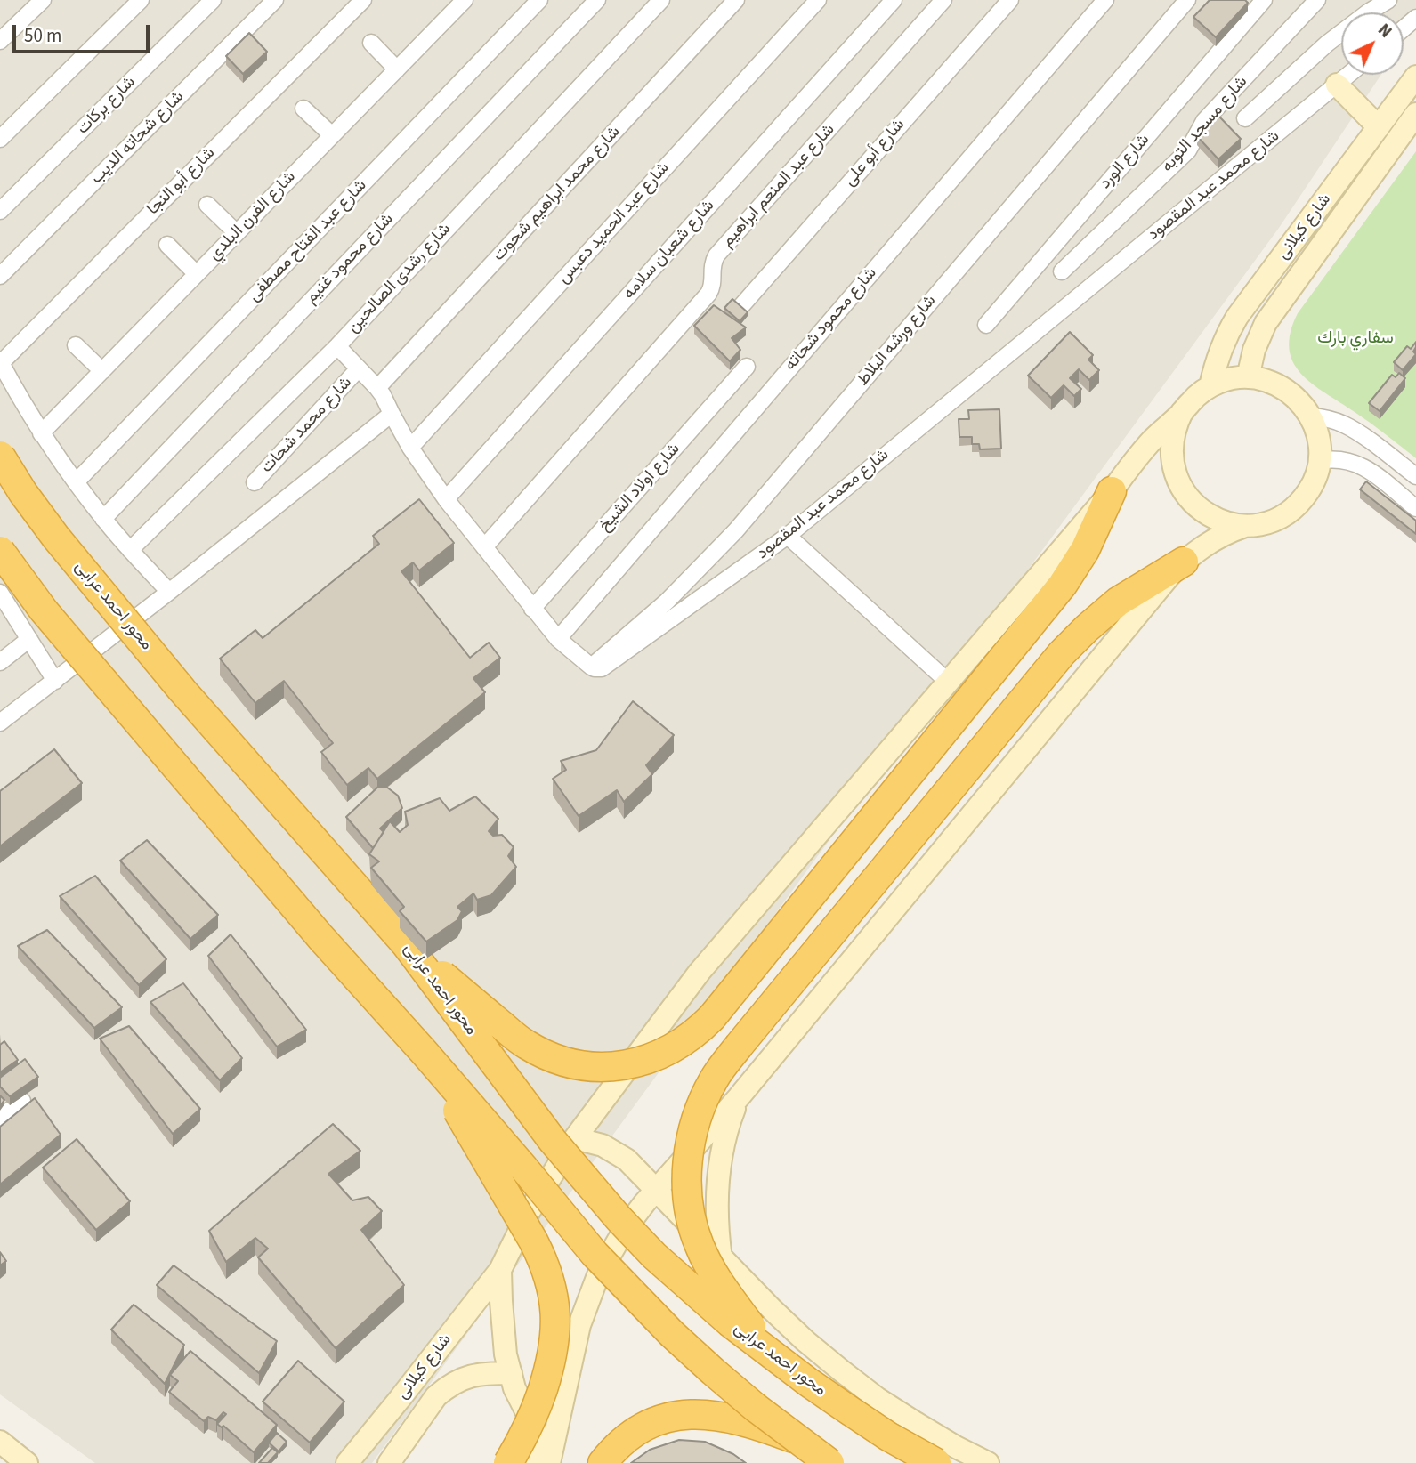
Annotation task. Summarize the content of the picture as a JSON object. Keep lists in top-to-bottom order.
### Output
{
  "streets": {
    "highway": ["محور احمد عرابى"],
    "street": [
      "شارع بركات",
      "شارع مسجد التوبه",
      "شارع شحاته الديب",
      "شارع أبو على",
      "شارع الورد",
      "شارع أبو النجا",
      "شارع عبد المنعم ابراهيم",
      "شارع محمد عبد المقصود",
      "شارع محمد ابراهيم شحوت",
      "شارع الفرن البلدي",
      "شارع عبد الحميد دعبس",
      "شارع كيلانى",
      "شارع عبد الفتاح مصطفى",
      "شارع شعبان سلامه",
      "شارع محمود غنيم",
      "شارع رشدى الصالحين",
      "شارع محمود شحاته",
      "شارع ورشه البلاط",
      "شارع محمد شحات",
      "شارع اولاد الشيخ"
    ]
  },
  "crossings": [
    ["شارع محمد عبد المقصود", "شارع ورشه البلاط"]
  ],
  "parks": ["سفاري بارك"],
  "scale_bar": "50 m",
  "north": "top right"
}
